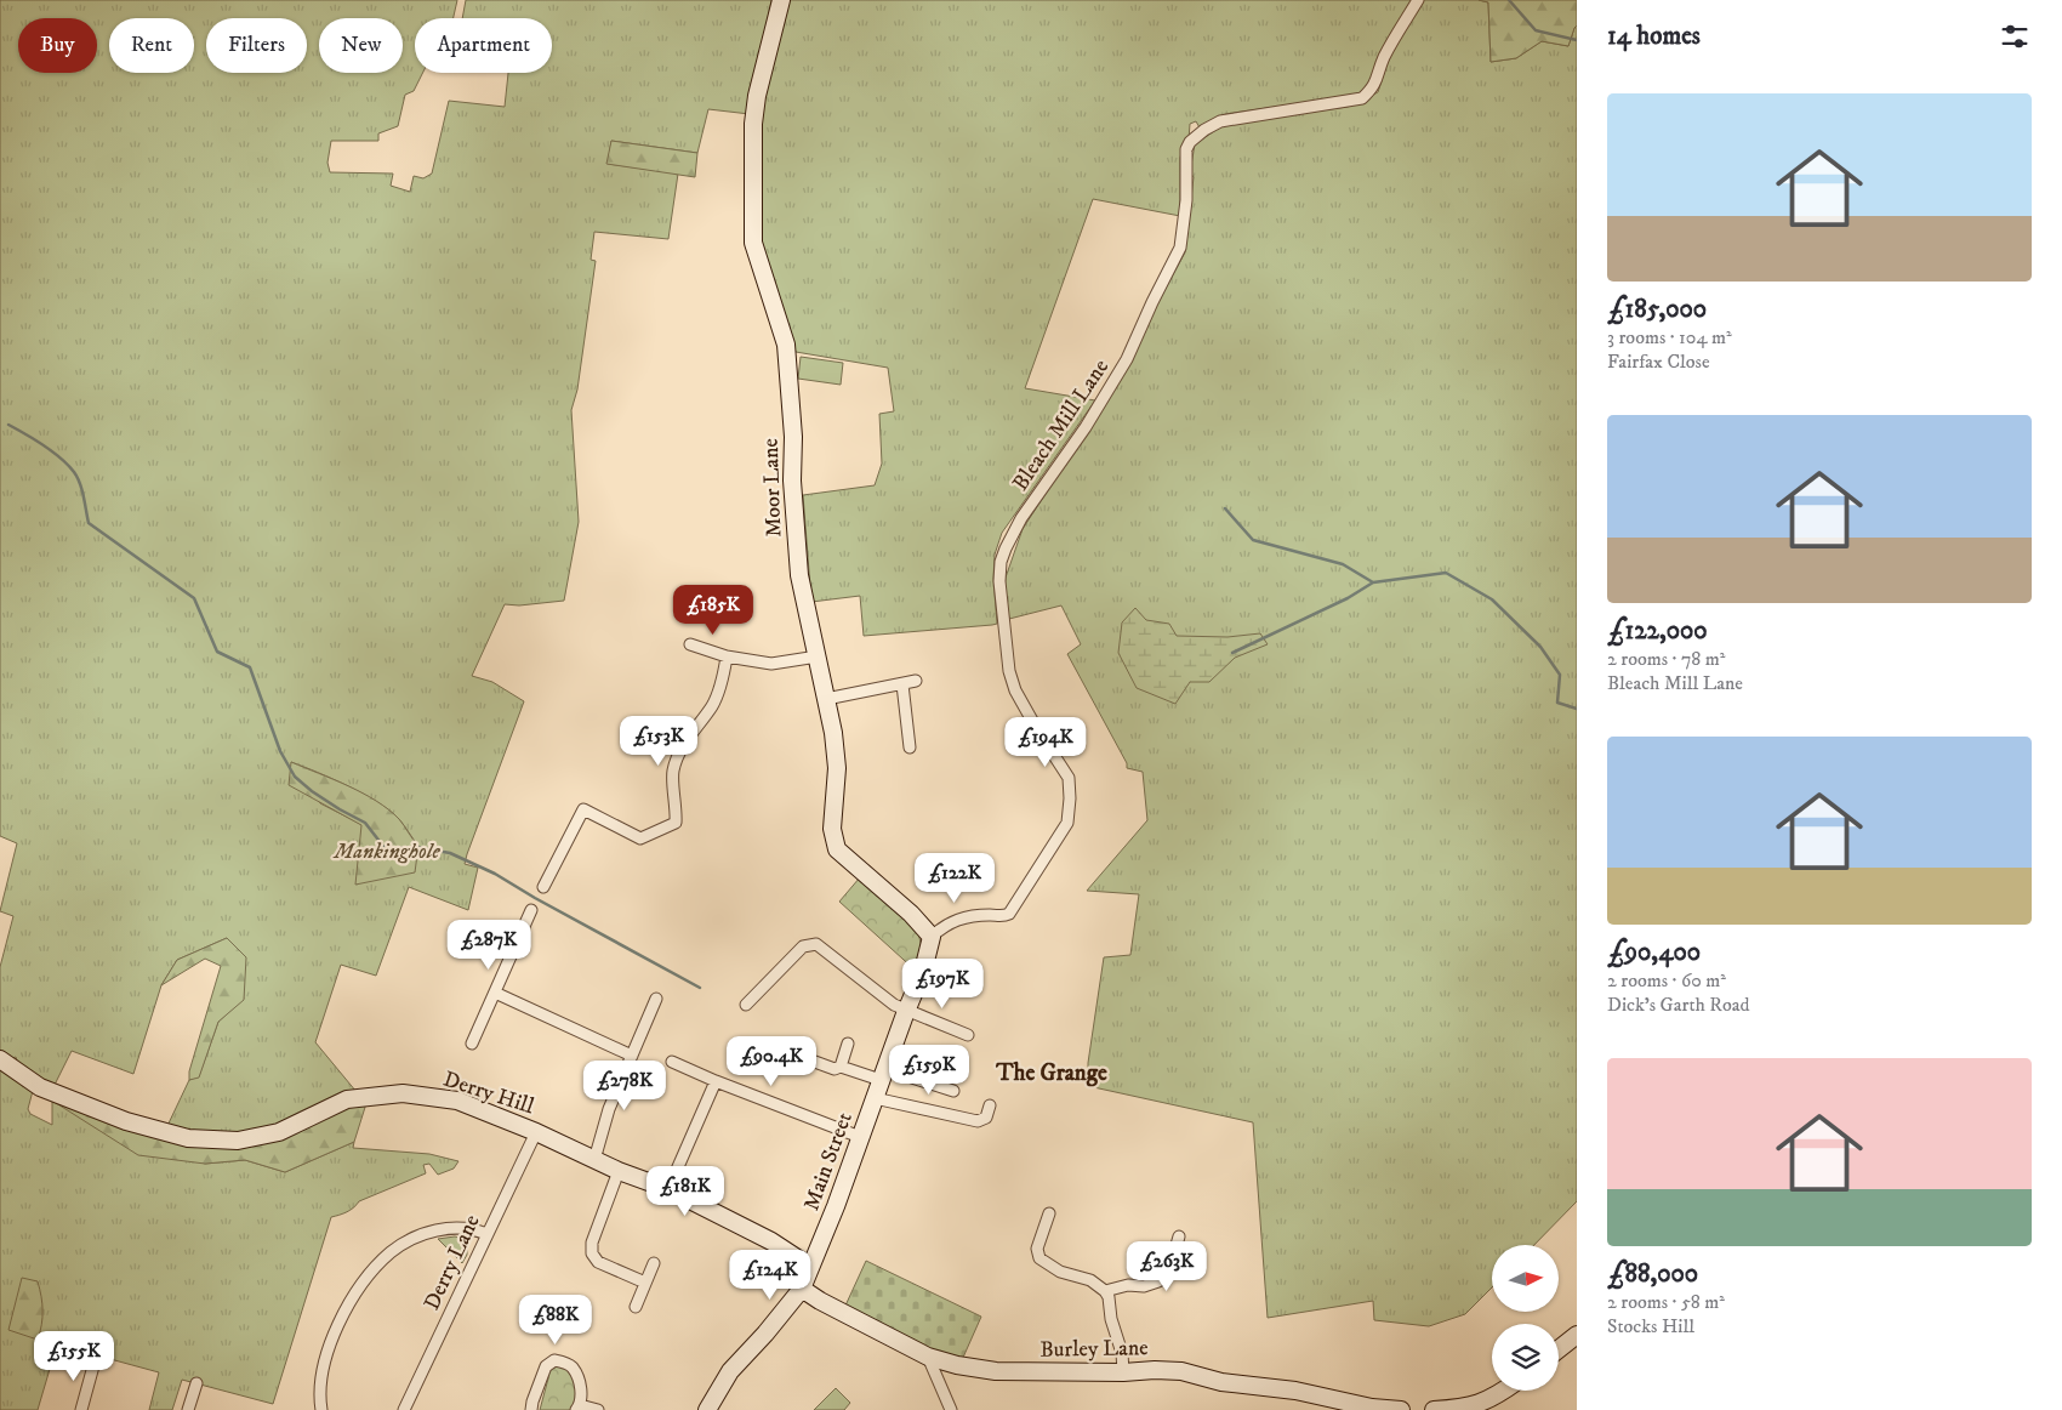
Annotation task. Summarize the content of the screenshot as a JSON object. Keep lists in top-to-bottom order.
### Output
{
  "streets": {
    "street": [
      "Bleach Mill Lane",
      "Moor Lane",
      "Derry Hill",
      "Main Street",
      "Derry Lane",
      "Burley Lane"
    ]
  },
  "crossings": [
    ["Bleach Mill Lane", "Moor Lane"],
    ["Bleach Mill Lane", "Main Street"],
    ["Moor Lane", "Main Street"],
    ["Derry Hill", "Main Street"],
    ["Derry Hill", "Derry Lane"],
    ["Main Street", "Burley Lane"]
  ],
  "districts": ["The Grange"],
  "parks": ["Mankinghole"],
  "north": "right",
  "page": {
    "heading": "14 homes",
    "chip": [
      "Buy",
      "Rent",
      "Filters",
      "New",
      "Apartment"
    ],
    "list": [
      {
        "name": "£185,000",
        "note": "3 rooms · 104 m² · Fairfax Close"
      },
      {
        "name": "£122,000",
        "note": "2 rooms · 78 m² · Bleach Mill Lane"
      },
      {
        "name": "£90,400",
        "note": "2 rooms · 60 m² · Dick's Garth Road"
      },
      {
        "name": "£88,000",
        "note": "2 rooms · 58 m² · Stocks Hill"
      }
    ],
    "price": [
      "£185K",
      "£153K",
      "£194K",
      "£122K",
      "£287K",
      "£197K",
      "£90.4K",
      "£159K",
      "£278K",
      "£181K",
      "£263K",
      "£124K",
      "£88K",
      "£155K"
    ]
  }
}
